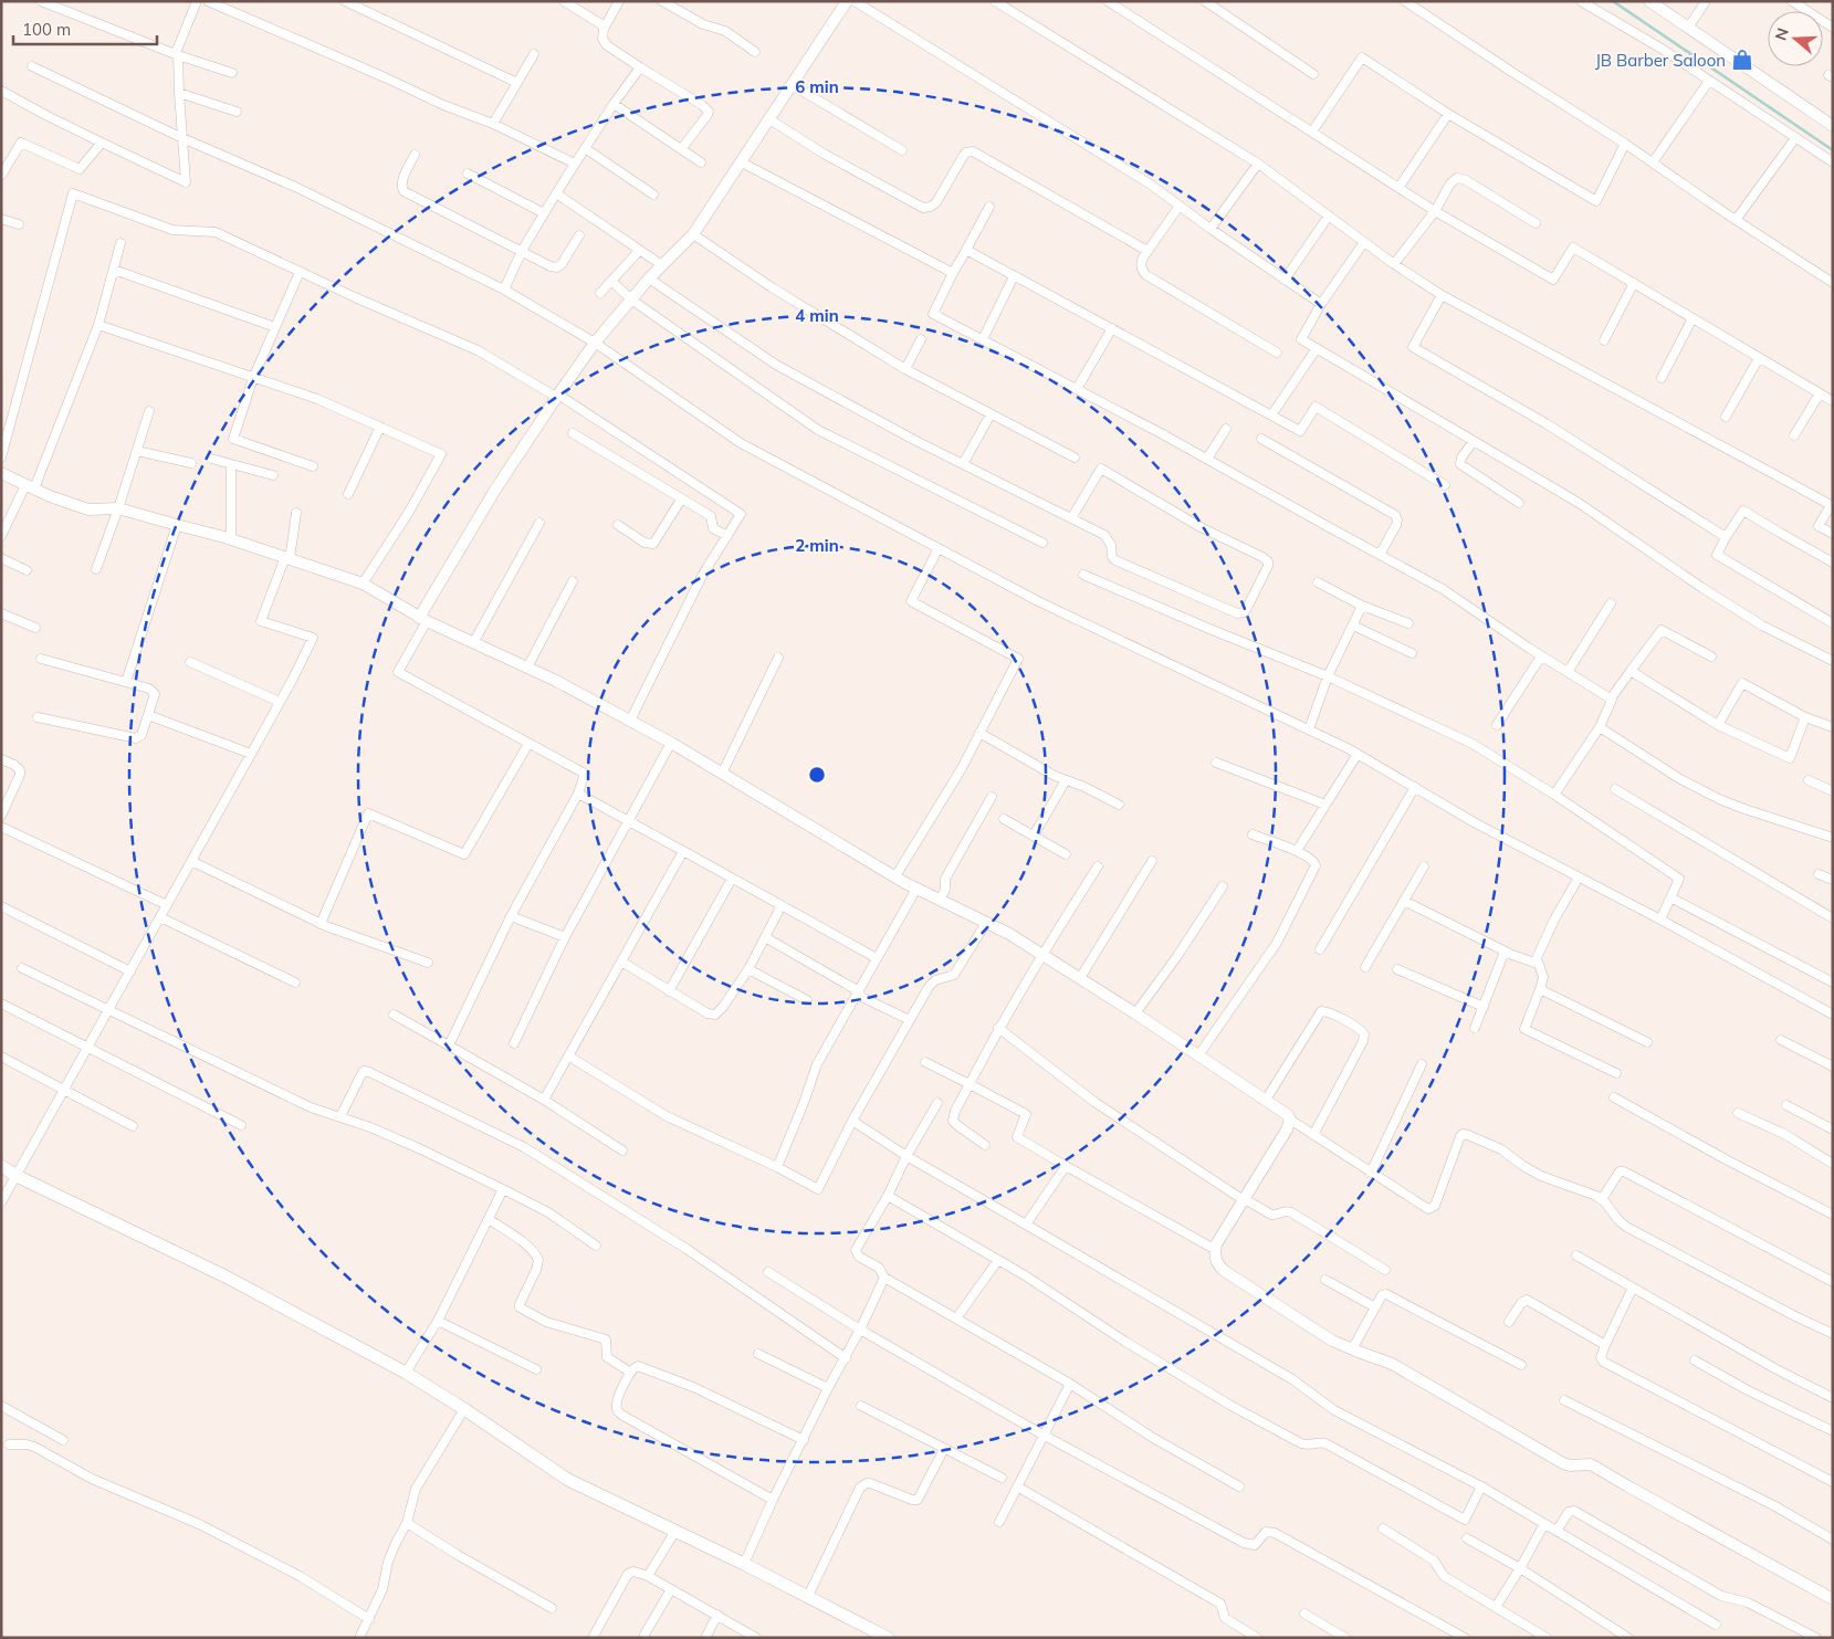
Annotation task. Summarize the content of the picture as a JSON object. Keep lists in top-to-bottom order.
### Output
{
  "places": {
    "shop": ["JB Barber Saloon"]
  },
  "scale_bar": "100 m",
  "north": "left",
  "rings": ["6 min", "4 min", "2 min"]
}
